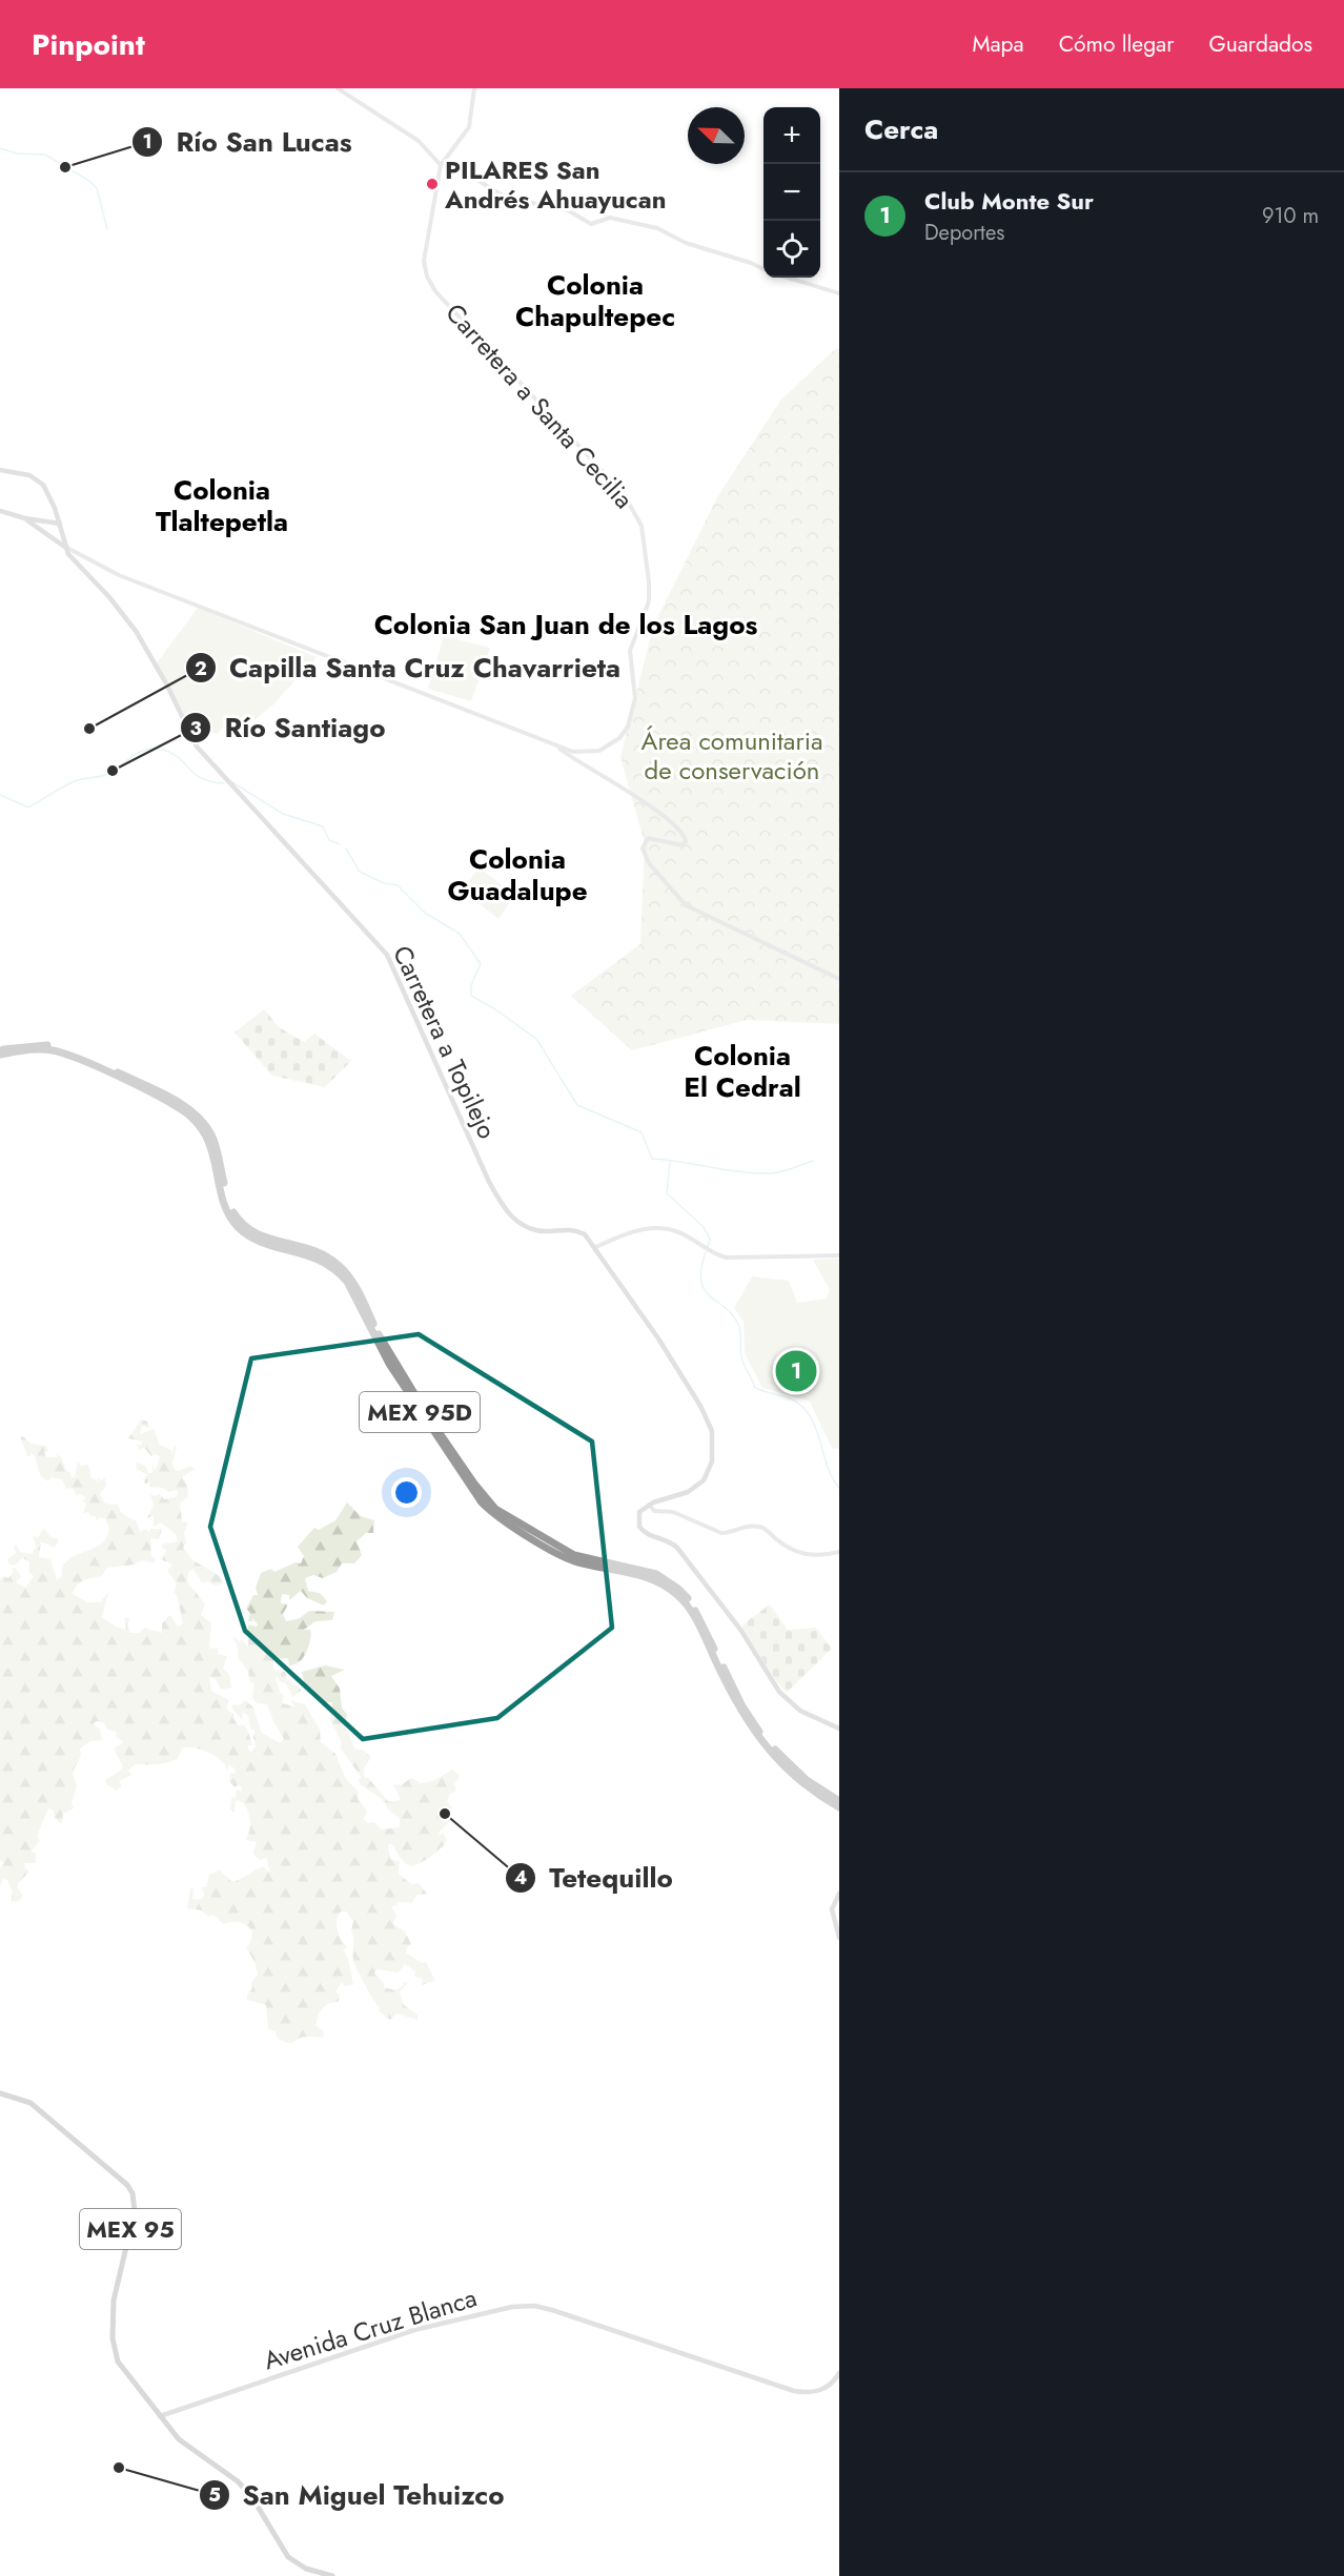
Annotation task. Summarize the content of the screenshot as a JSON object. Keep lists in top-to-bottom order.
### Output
{
  "streets": {
    "highway": ["MEX 95D"],
    "main road": ["Carretera a Topilejo", "MEX 95", "Avenida Cruz Blanca"],
    "street": ["Carretera a Santa Cecilia"]
  },
  "crossings": [
    ["MEX 95", "Avenida Cruz Blanca"]
  ],
  "districts": [
    "Colonia Chapultepec",
    "Colonia Tlaltepetla",
    "Colonia San Juan de los Lagos",
    "Colonia Guadalupe",
    "Colonia El Cedral"
  ],
  "parks": ["Área comunitaria de conservación"],
  "places": [
    "Río San Lucas",
    "PILARES San Andrés Ahuayucan",
    "Capilla Santa Cruz Chavarrieta",
    "Río Santiago",
    "Tetequillo",
    "San Miguel Tehuizco"
  ],
  "north": "top left",
  "page": {
    "header": "Pinpoint",
    "nav": ["Mapa", "Cómo llegar", "Guardados"],
    "heading": "Cerca",
    "map_buttons": ["+", "−"],
    "list": [
      {
        "mark": "1",
        "name": "Club Monte Sur",
        "note": "Deportes",
        "value": "910 m"
      }
    ],
    "pins": "1"
  }
}
